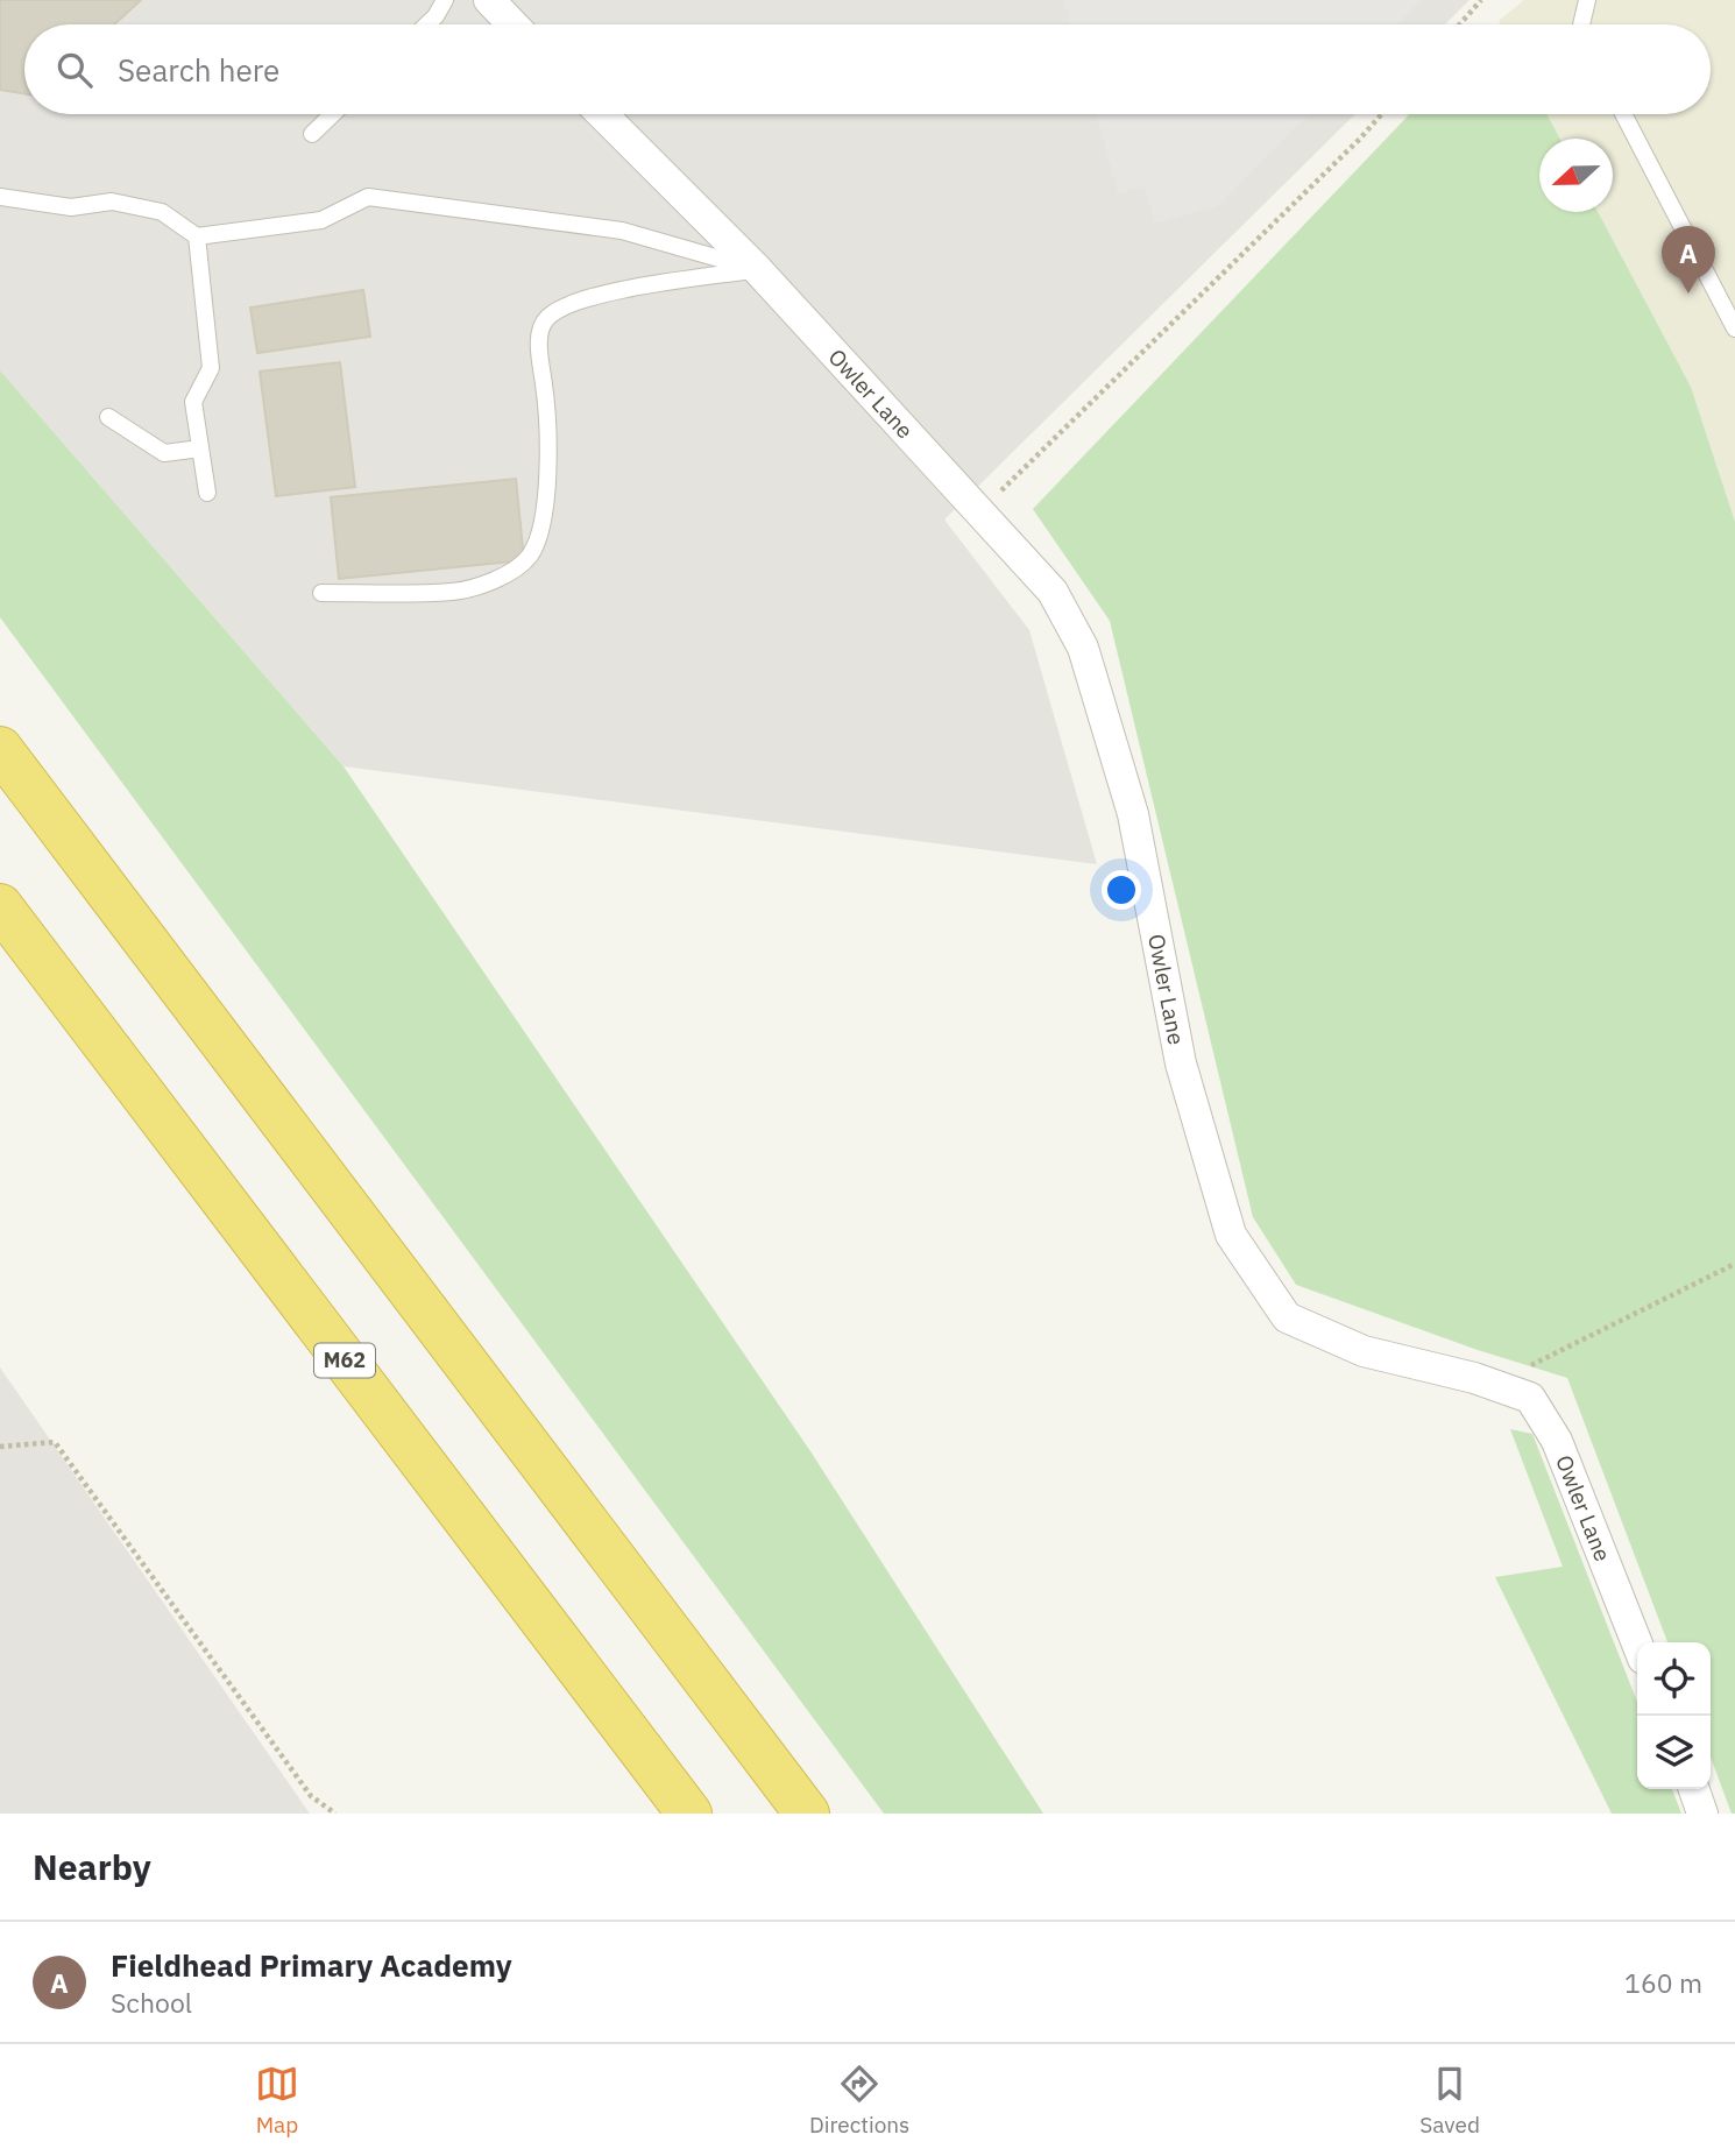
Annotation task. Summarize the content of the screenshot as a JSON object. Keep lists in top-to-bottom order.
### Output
{
  "streets": {
    "highway": ["M62"],
    "street": ["Owler Lane"]
  },
  "north": "left",
  "page": {
    "search": "Search here",
    "pins": "A",
    "heading": "Nearby",
    "list": [
      {
        "mark": "A",
        "name": "Fieldhead Primary Academy",
        "note": "School",
        "value": "160 m"
      }
    ],
    "nav": ["Map", "Directions", "Saved"]
  }
}
